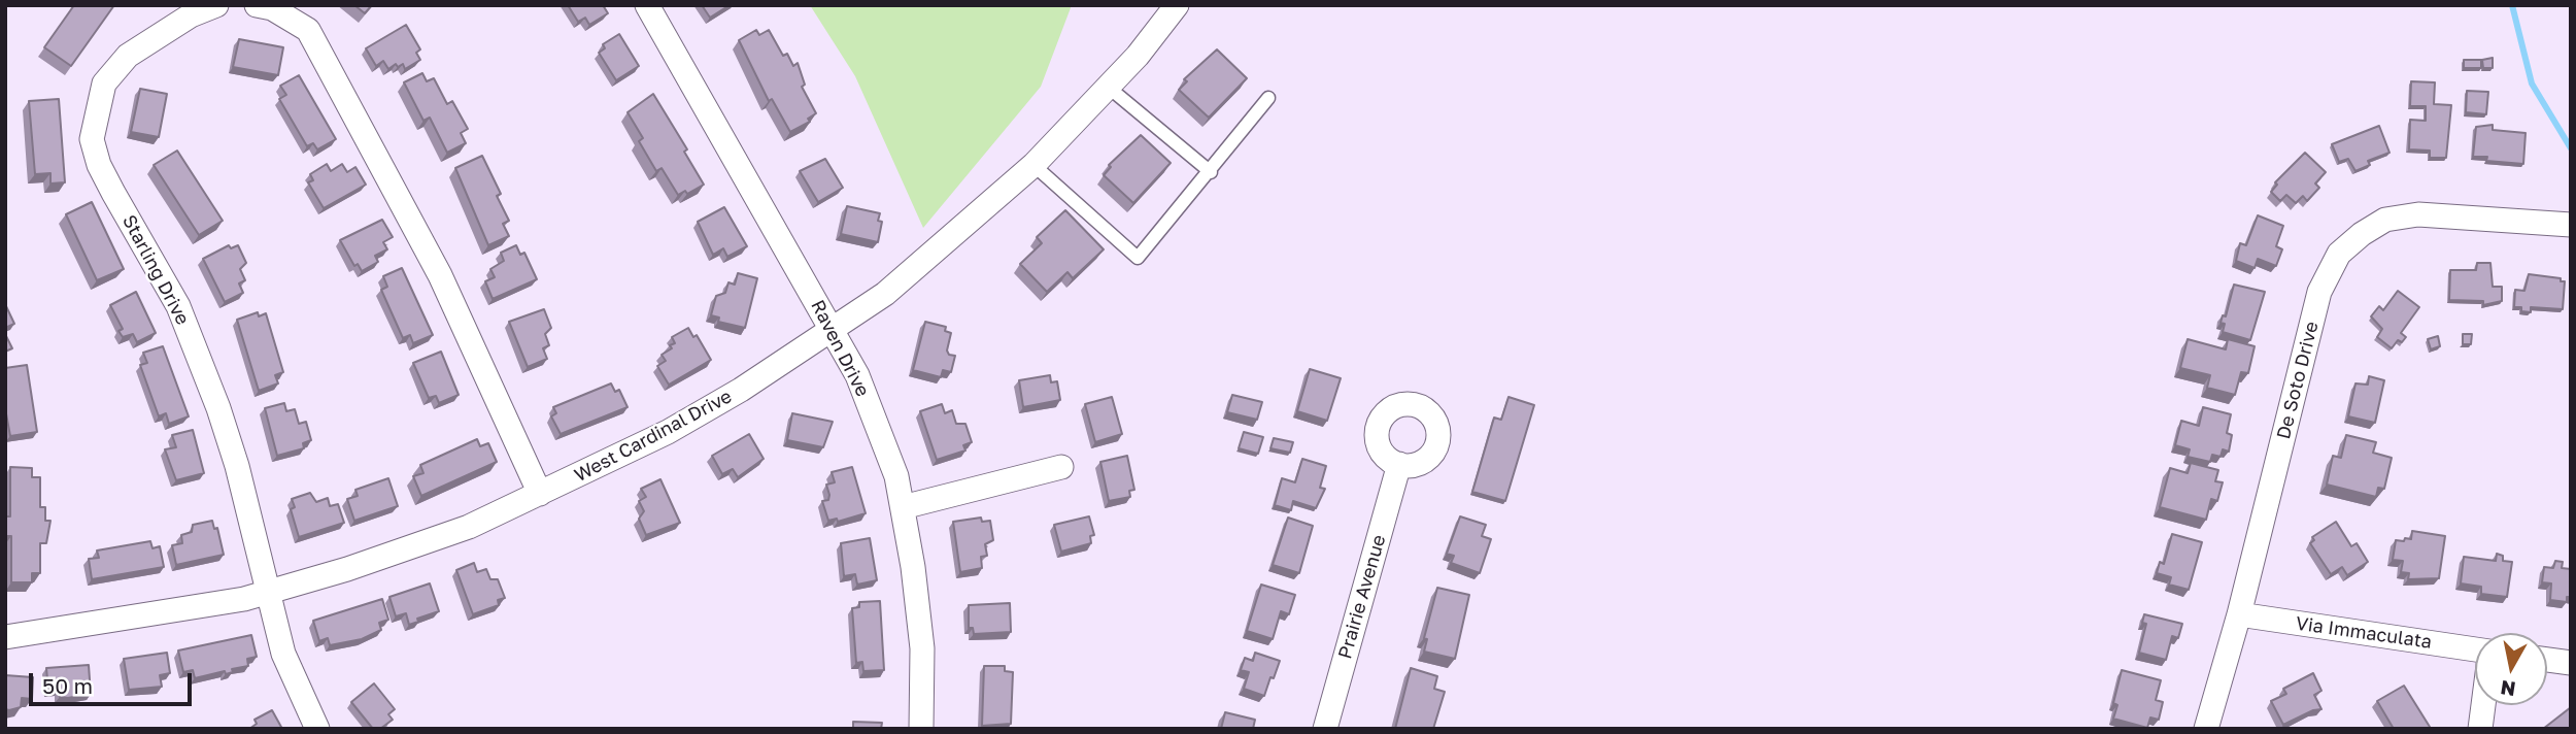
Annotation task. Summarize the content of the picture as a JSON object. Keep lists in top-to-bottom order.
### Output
{
  "streets": {
    "street": [
      "Starling Drive",
      "Raven Drive",
      "De Soto Drive",
      "West Cardinal Drive",
      "Prairie Avenue",
      "Via Immaculata"
    ]
  },
  "crossings": [
    ["Starling Drive", "West Cardinal Drive"],
    ["Raven Drive", "West Cardinal Drive"],
    ["De Soto Drive", "Via Immaculata"]
  ],
  "scale_bar": "50 m",
  "north": "bottom"
}
